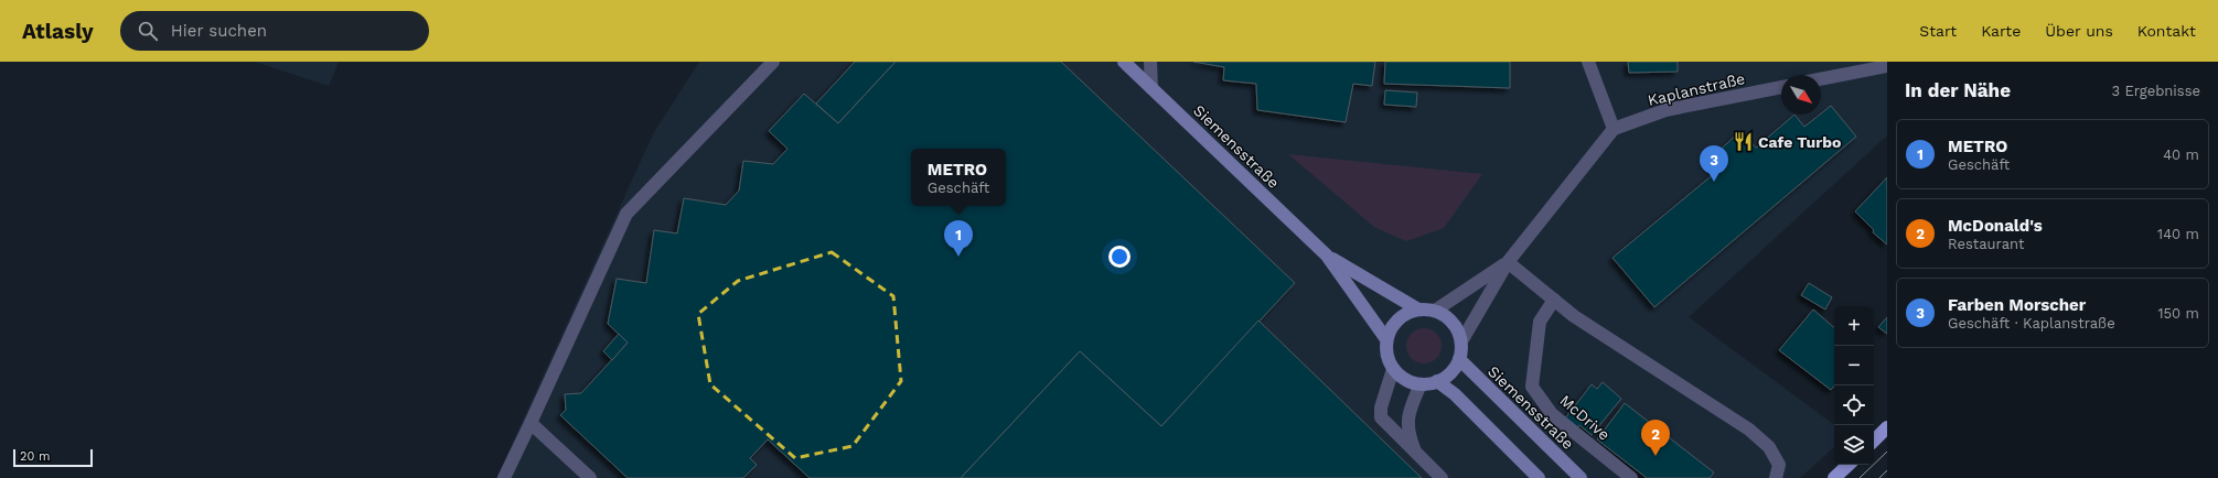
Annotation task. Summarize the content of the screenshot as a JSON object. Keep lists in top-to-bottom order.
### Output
{
  "streets": {
    "street": ["Kaplanstraße", "Siemensstraße", "McDrive"]
  },
  "places": {
    "restaurant": ["Cafe Turbo"]
  },
  "scale_bar": "20 m",
  "north": "bottom right",
  "page": {
    "header": "Atlasly",
    "search": "Hier suchen",
    "nav": [
      "Start",
      "Karte",
      "Über uns",
      "Kontakt"
    ],
    "heading": ["In der Nähe", "3 Ergebnisse"],
    "list": [
      {
        "mark": "1",
        "name": "METRO",
        "note": "Geschäft",
        "value": "40 m"
      },
      {
        "mark": "2",
        "name": "McDonald's",
        "note": "Restaurant",
        "value": "140 m"
      },
      {
        "mark": "3",
        "name": "Farben Morscher",
        "note": "Geschäft · Kaplanstraße",
        "value": "150 m"
      }
    ],
    "pins": ["3", "1", "2"],
    "popup": ["METRO", "Geschäft"],
    "map_buttons": ["+", "−"],
    "scale": "20 m"
  }
}
